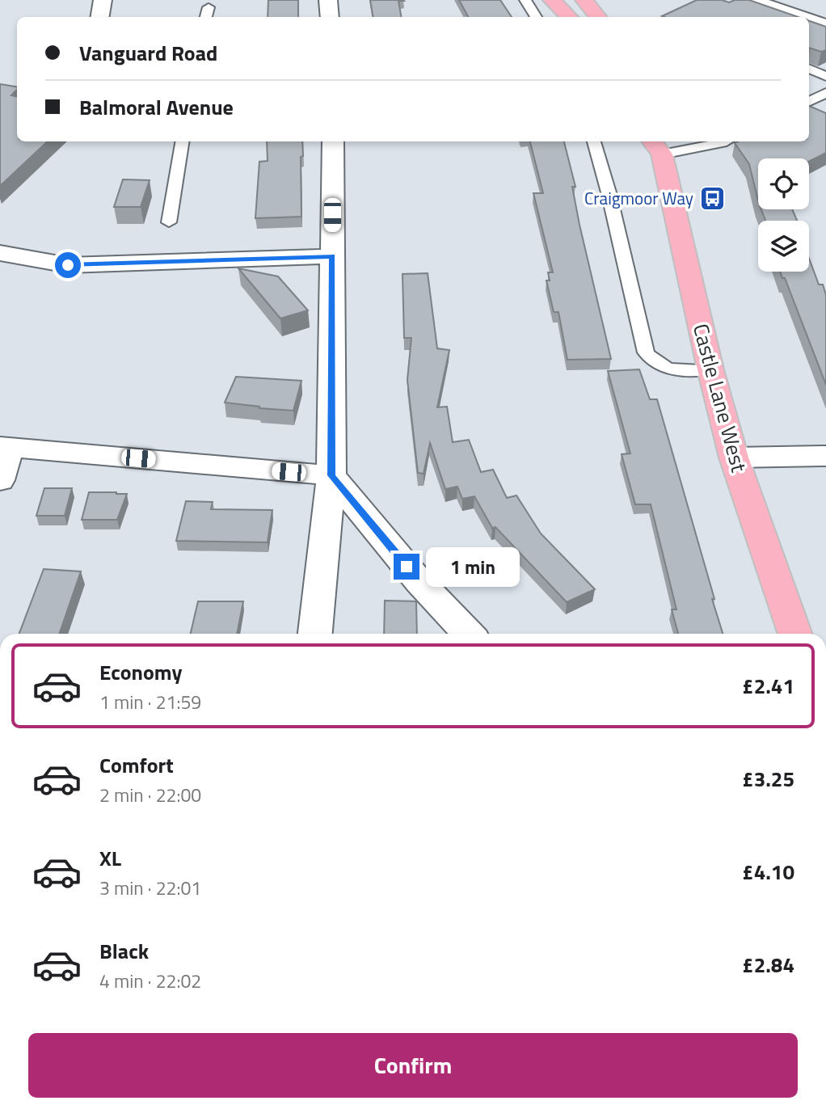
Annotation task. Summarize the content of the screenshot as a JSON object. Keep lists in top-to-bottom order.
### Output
{
  "streets": {
    "main road": ["Castle Lane West"]
  },
  "places": {
    "bus stop": ["Craigmoor Way"]
  },
  "page": {
    "banner": ["Vanguard Road", "Balmoral Avenue"],
    "bubble": "1 min",
    "list": [
      {
        "name": "Economy",
        "note": "1 min · 21:59",
        "value": "£2.41"
      },
      {
        "name": "Comfort",
        "note": "2 min · 22:00",
        "value": "£3.25"
      },
      {
        "name": "XL",
        "note": "3 min · 22:01",
        "value": "£4.10"
      },
      {
        "name": "Black",
        "note": "4 min · 22:02",
        "value": "£2.84"
      }
    ],
    "buttons": "Confirm"
  }
}
